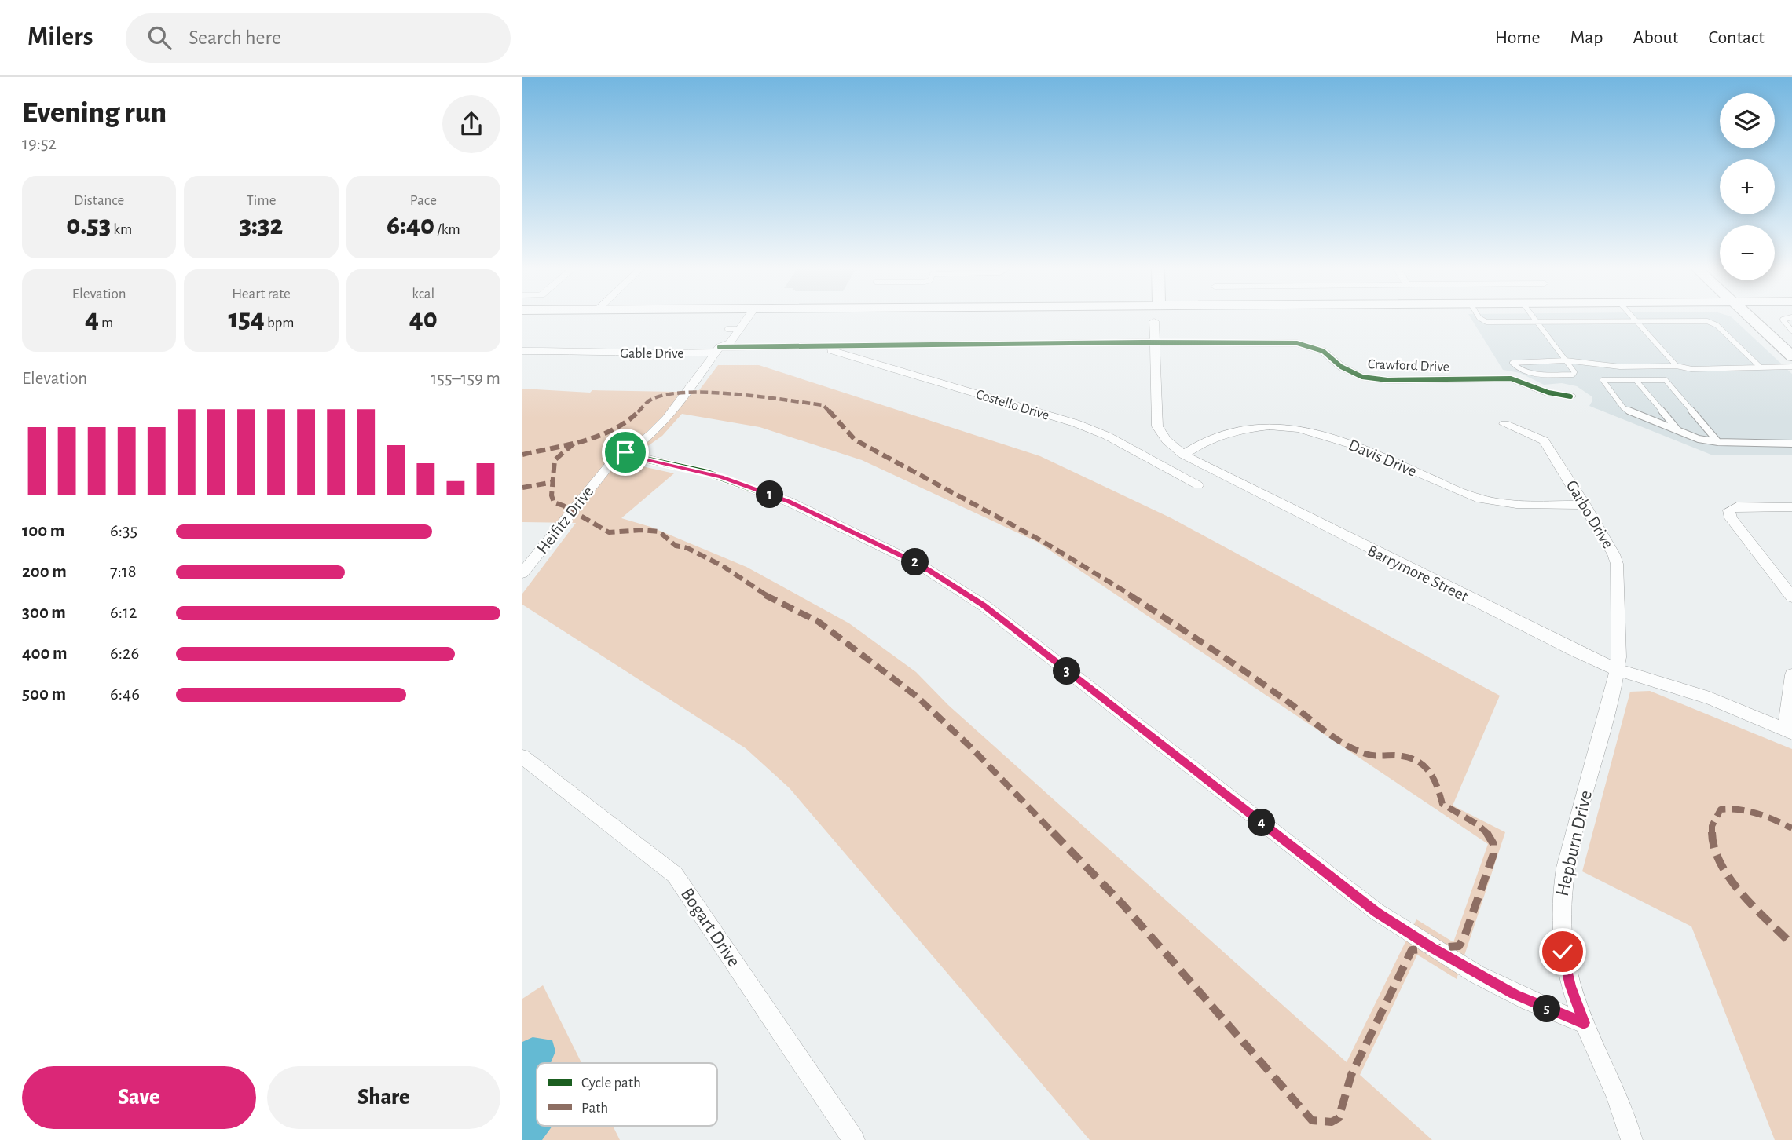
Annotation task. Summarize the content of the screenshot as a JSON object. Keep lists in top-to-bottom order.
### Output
{
  "streets": {
    "street": [
      "Gable Drive",
      "Crawford Drive",
      "Costello Drive",
      "Davis Drive",
      "Garbo Drive",
      "Heifitz Drive",
      "Barrymore Street",
      "Hepburn Drive",
      "Bogart Drive"
    ]
  },
  "crossings": [
    ["Gable Drive", "Crawford Drive"],
    ["Gable Drive", "Costello Drive"],
    ["Gable Drive", "Heifitz Drive"],
    ["Crawford Drive", "Costello Drive"],
    ["Crawford Drive", "Barrymore Street"],
    ["Davis Drive", "Garbo Drive"],
    ["Davis Drive", "Barrymore Street"],
    ["Garbo Drive", "Barrymore Street"],
    ["Garbo Drive", "Hepburn Drive"],
    ["Barrymore Street", "Hepburn Drive"]
  ],
  "legend": ["Cycle path", "Path"],
  "page": {
    "header": "Milers",
    "search": "Search here",
    "nav": [
      "Home",
      "Map",
      "About",
      "Contact"
    ],
    "heading": ["Evening run", "19:52"],
    "map_buttons": ["+", "−"],
    "stats": [
      ["Distance", "0.53 km"],
      ["Time", "3:32"],
      ["Pace", "6:40 /km"],
      ["Elevation", "4 m"],
      ["Heart rate", "154 bpm"],
      ["kcal", "40"]
    ],
    "chart": ["Elevation", "155–159 m"],
    "pins": [
      "1",
      "2",
      "3",
      "4",
      "5"
    ],
    "list": [
      {
        "name": "100 m",
        "note": "6:35"
      },
      {
        "name": "200 m",
        "note": "7:18"
      },
      {
        "name": "300 m",
        "note": "6:12"
      },
      {
        "name": "400 m",
        "note": "6:26"
      },
      {
        "name": "500 m",
        "note": "6:46"
      }
    ],
    "buttons": ["Save", "Share"]
  }
}
